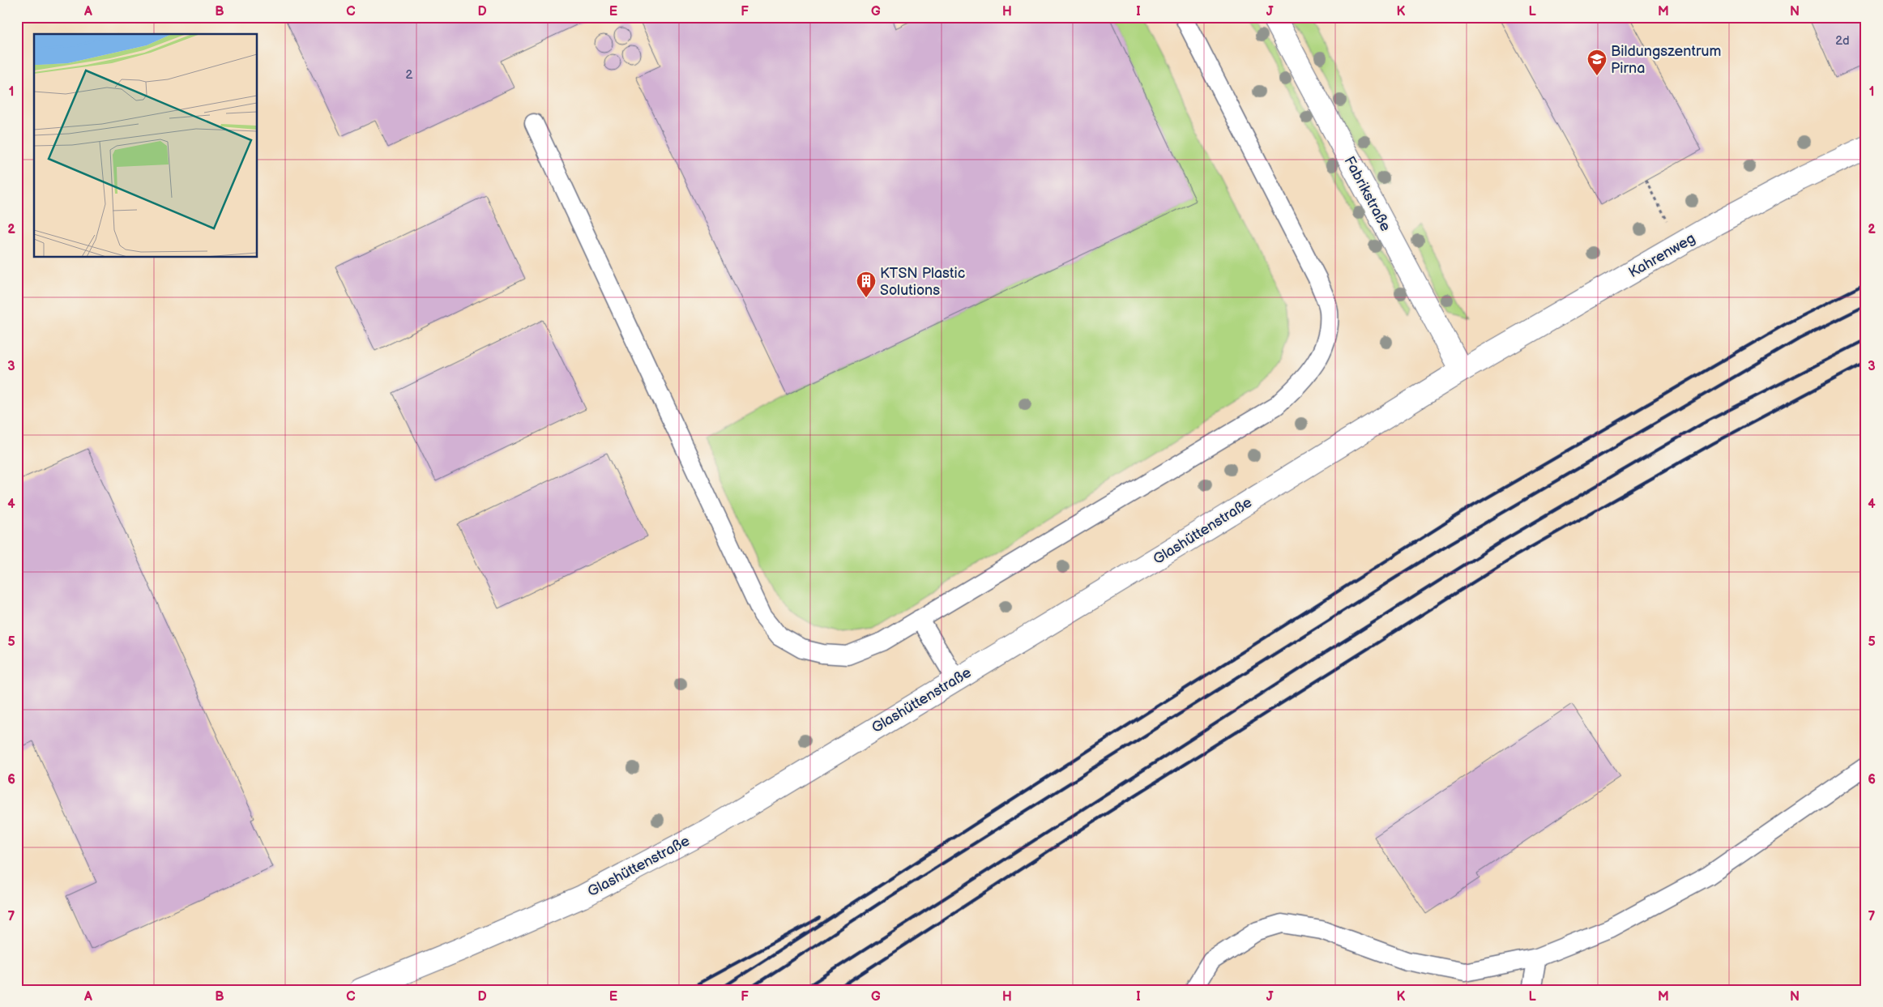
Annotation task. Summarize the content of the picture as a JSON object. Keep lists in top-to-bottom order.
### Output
{
  "streets": {
    "street": ["Fabrikstraße", "Kahrenweg", "Glashüttenstraße"]
  },
  "crossings": [
    ["Fabrikstraße", "Kahrenweg"],
    ["Fabrikstraße", "Glashüttenstraße"],
    ["Kahrenweg", "Glashüttenstraße"]
  ],
  "places": {
    "school or university": ["Bildungszentrum Pirna"],
    "building": ["KTSN Plastic Solutions"]
  },
  "house_numbers": ["2d", "2"],
  "grid": {
    "columns": [
      "A",
      "B",
      "C",
      "D",
      "E",
      "F",
      "G",
      "H",
      "I",
      "J",
      "K",
      "L",
      "M",
      "N"
    ],
    "rows": [
      "1",
      "2",
      "3",
      "4",
      "5",
      "6",
      "7"
    ]
  }
}
